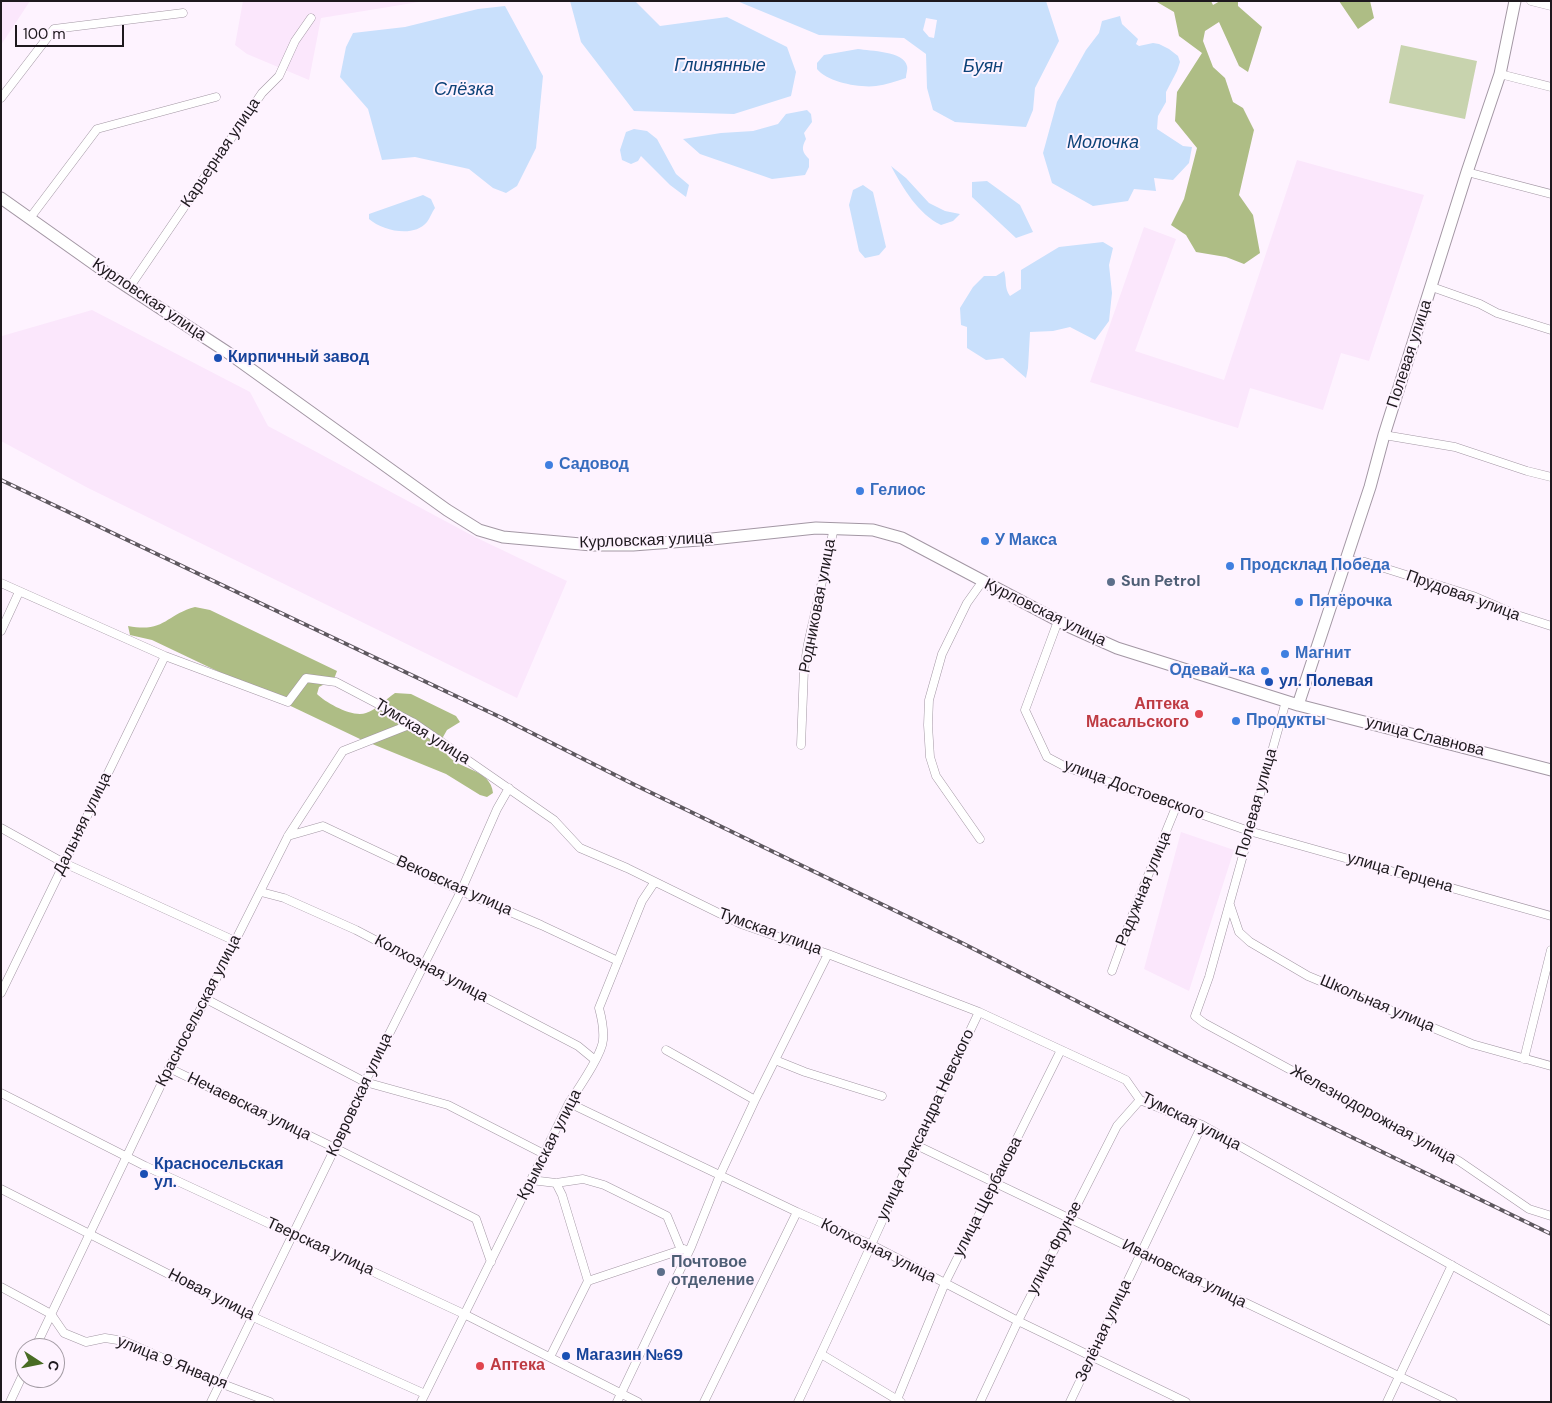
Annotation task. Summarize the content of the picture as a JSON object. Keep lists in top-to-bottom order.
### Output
{
  "streets": {
    "main road": ["Курловская улица", "Полевая улица", "улица Славнова"],
    "street": [
      "Карьерная улица",
      "Прудовая улица",
      "Родниковая улица",
      "Тумская улица",
      "улица Достоевского",
      "Дальняя улица",
      "улица Герцена",
      "Вековская улица",
      "Радужная улица",
      "Колхозная улица",
      "Школьная улица",
      "Красносельская улица",
      "Ковровская улица",
      "Нечаевская улица",
      "Железнодорожная улица",
      "улица Александра Невского",
      "Крымская улица",
      "улица Щербакова",
      "Тверская улица",
      "улица Фрунзе",
      "Ивановская улица",
      "Новая улица",
      "Зелёная улица",
      "улица 9 Января"
    ]
  },
  "crossings": [
    ["Карьерная улица", "Курловская улица"],
    ["Курловская улица", "Полевая улица"],
    ["Курловская улица", "Родниковая улица"],
    ["Курловская улица", "улица Славнова"],
    ["Курловская улица", "улица Достоевского"],
    ["Полевая улица", "Прудовая улица"],
    ["Полевая улица", "улица Славнова"],
    ["Полевая улица", "улица Достоевского"],
    ["Полевая улица", "улица Герцена"],
    ["Полевая улица", "Школьная улица"],
    ["Полевая улица", "Железнодорожная улица"],
    ["Тумская улица", "Дальняя улица"],
    ["Тумская улица", "Красносельская улица"],
    ["Тумская улица", "Ковровская улица"],
    ["Тумская улица", "улица Александра Невского"],
    ["Тумская улица", "Крымская улица"],
    ["Тумская улица", "улица Щербакова"],
    ["Тумская улица", "улица Фрунзе"],
    ["Тумская улица", "Зелёная улица"],
    ["улица Достоевского", "улица Герцена"],
    ["улица Достоевского", "Радужная улица"],
    ["Вековская улица", "Красносельская улица"],
    ["Вековская улица", "Ковровская улица"],
    ["Вековская улица", "Крымская улица"],
    ["Колхозная улица", "Красносельская улица"],
    ["Колхозная улица", "Ковровская улица"],
    ["Колхозная улица", "улица Александра Невского"],
    ["Колхозная улица", "Крымская улица"],
    ["Колхозная улица", "улица Щербакова"],
    ["Колхозная улица", "улица Фрунзе"],
    ["Колхозная улица", "Зелёная улица"],
    ["Красносельская улица", "Нечаевская улица"],
    ["Красносельская улица", "Тверская улица"],
    ["Красносельская улица", "Новая улица"],
    ["Красносельская улица", "улица 9 Января"],
    ["Ковровская улица", "Нечаевская улица"],
    ["Ковровская улица", "Тверская улица"],
    ["Ковровская улица", "Новая улица"],
    ["Ковровская улица", "улица 9 Января"],
    ["Нечаевская улица", "Крымская улица"],
    ["улица Александра Невского", "Ивановская улица"],
    ["Крымская улица", "Тверская улица"],
    ["Крымская улица", "Новая улица"],
    ["улица Щербакова", "Ивановская улица"],
    ["улица Фрунзе", "Ивановская улица"],
    ["Ивановская улица", "Зелёная улица"]
  ],
  "water": [
    "Глинянные",
    "Буян",
    "Слёзка",
    "Молочка"
  ],
  "places": [
    "Кирпичный завод",
    "Садовод",
    "Гелиос",
    "У Макса",
    "Продсклад Победа",
    "Sun Petrol",
    "Пятёрочка",
    "Магнит",
    "Одевай-ка",
    "ул. Полевая",
    "Аптека Масальского",
    "Продукты",
    "Красносельская ул.",
    "Почтовое отделение",
    "Магазин №69",
    "Аптека"
  ],
  "scale_bar": "100 m",
  "north": "right"
}
